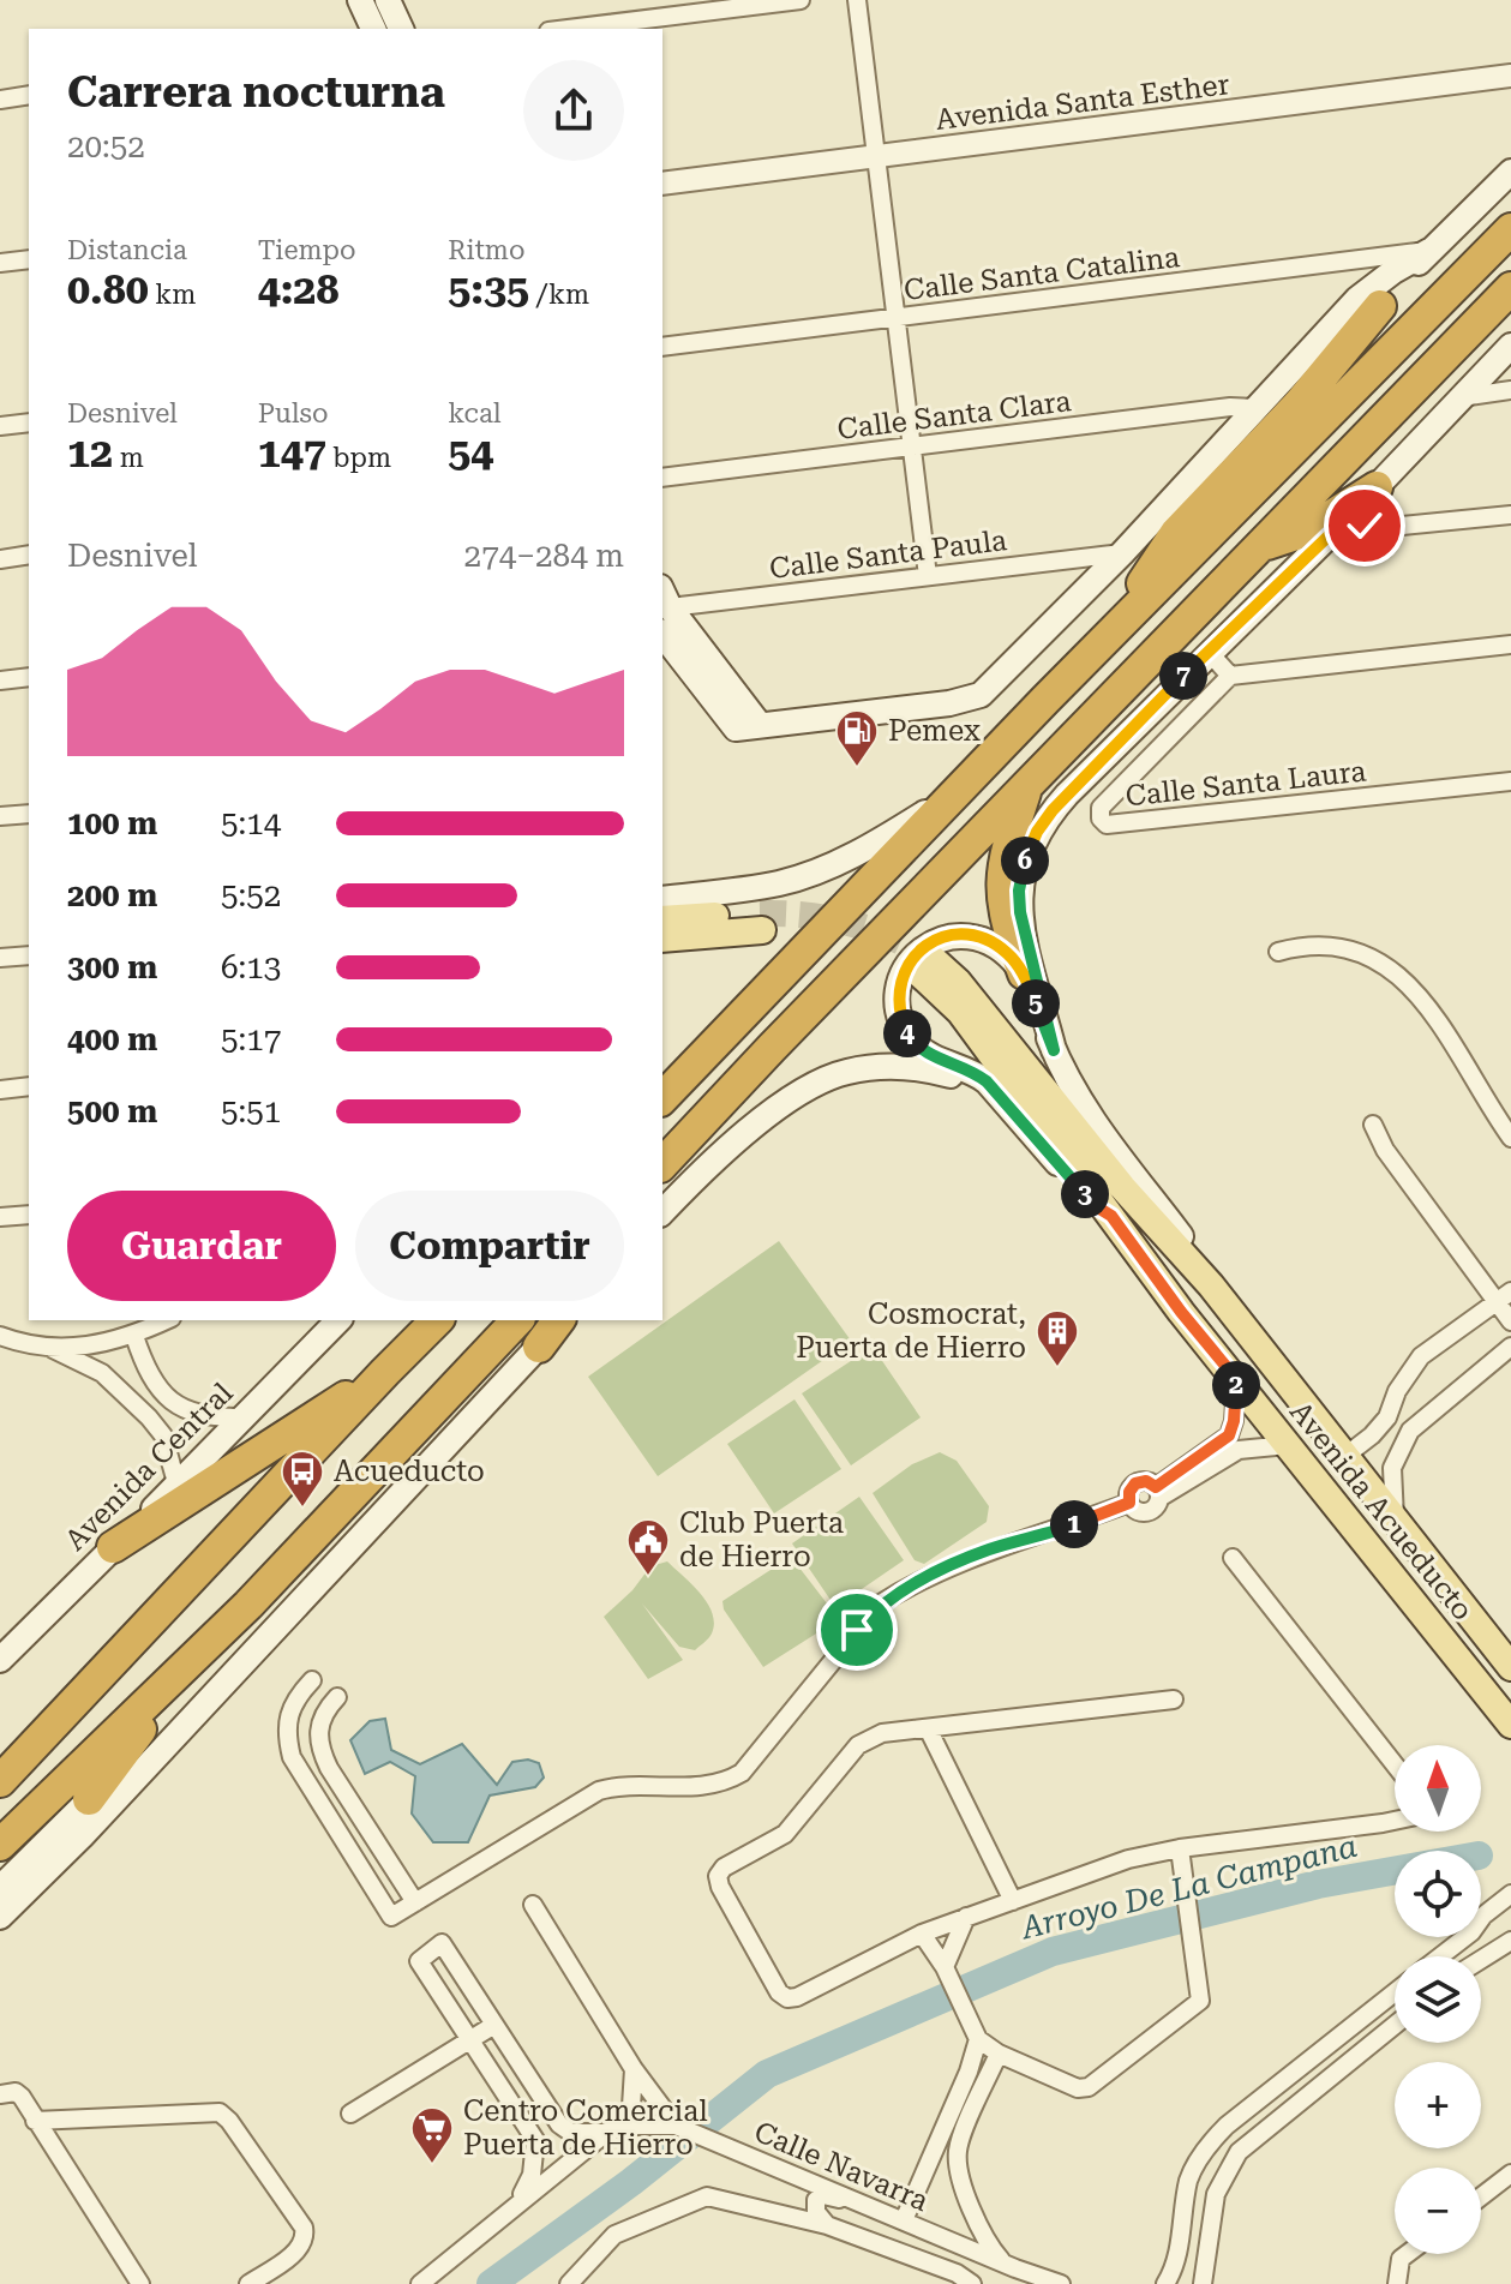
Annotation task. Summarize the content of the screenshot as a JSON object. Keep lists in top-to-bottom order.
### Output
{
  "streets": {
    "main road": ["Avenida Central", "Avenida Acueducto"],
    "street": [
      "Avenida Santa Esther",
      "Calle Santa Catalina",
      "Calle Santa Clara",
      "Calle Santa Paula",
      "Calle Santa Laura",
      "Calle Navarra"
    ]
  },
  "water": ["Arroyo De La Campana"],
  "places": {
    "fuel station": ["Pemex"],
    "building": ["Cosmocrat, Puerta de Hierro"],
    "bus stop": ["Acueducto"],
    "public building": ["Club Puerta de Hierro"],
    "supermarket": ["Centro Comercial Puerta de Hierro"]
  },
  "north": "top",
  "page": {
    "heading": ["Carrera nocturna", "20:52"],
    "stats": [
      ["Distancia", "0.80 km"],
      ["Tiempo", "4:28"],
      ["Ritmo", "5:35 /km"],
      ["Desnivel", "12 m"],
      ["Pulso", "147 bpm"],
      ["kcal", "54"]
    ],
    "chart": ["Desnivel", "274–284 m"],
    "pins": [
      "7",
      "6",
      "5",
      "4",
      "3",
      "2",
      "1"
    ],
    "list": [
      {
        "name": "100 m",
        "note": "5:14"
      },
      {
        "name": "200 m",
        "note": "5:52"
      },
      {
        "name": "300 m",
        "note": "6:13"
      },
      {
        "name": "400 m",
        "note": "5:17"
      },
      {
        "name": "500 m",
        "note": "5:51"
      }
    ],
    "buttons": ["Guardar", "Compartir"],
    "map_buttons": ["+", "−"]
  }
}
